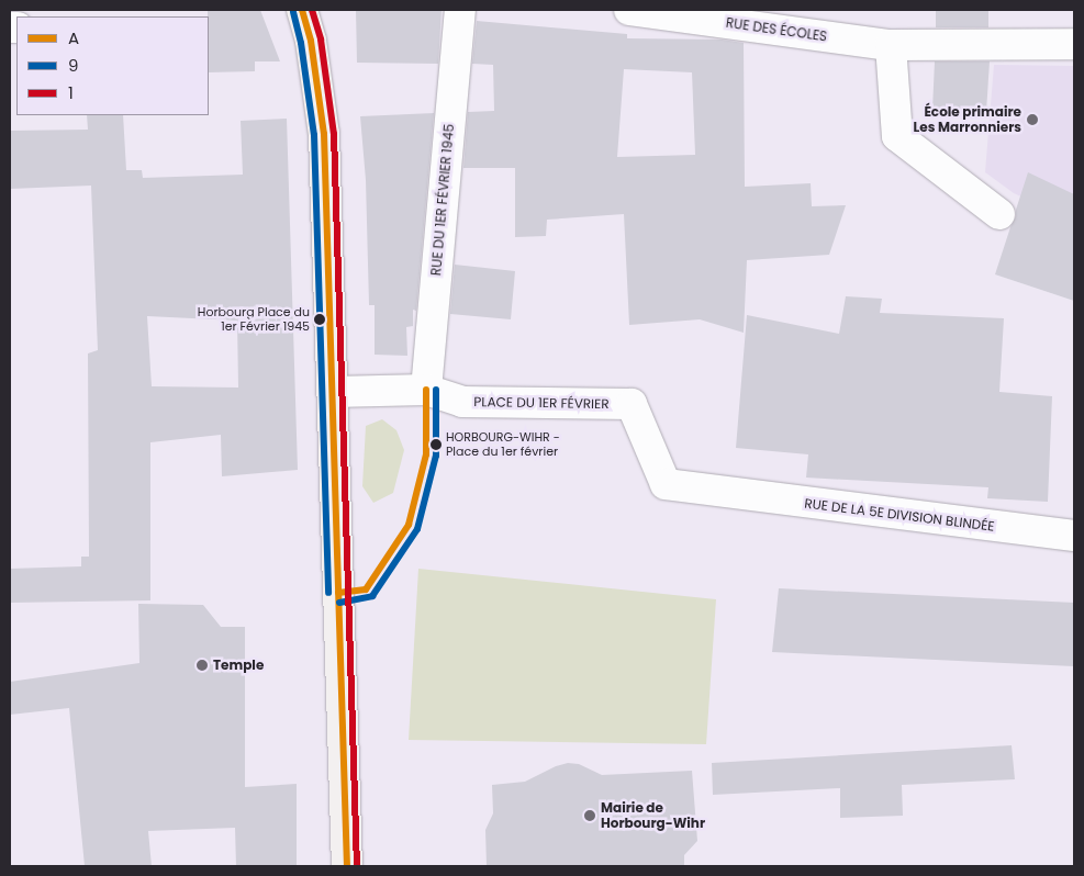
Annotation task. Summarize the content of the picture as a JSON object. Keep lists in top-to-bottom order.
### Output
{
  "streets": {
    "street": [
      "RUE DES ÉCOLES",
      "RUE DU 1ER FÉVRIER 1945",
      "PLACE DU 1ER FÉVRIER",
      "RUE DE LA 5E DIVISION BLINDÉE"
    ]
  },
  "crossings": [
    ["RUE DU 1ER FÉVRIER 1945", "PLACE DU 1ER FÉVRIER"],
    ["PLACE DU 1ER FÉVRIER", "RUE DE LA 5E DIVISION BLINDÉE"]
  ],
  "places": [
    "École primaire Les Marronniers",
    "Horbourg Place du 1er Février 1945",
    "HORBOURG-WIHR - Place du 1er février",
    "Temple",
    "Mairie de Horbourg-Wihr"
  ],
  "lines": ["transit line A", "transit line 1", "transit line 9"],
  "legend": ["A", "9", "1"]
}
